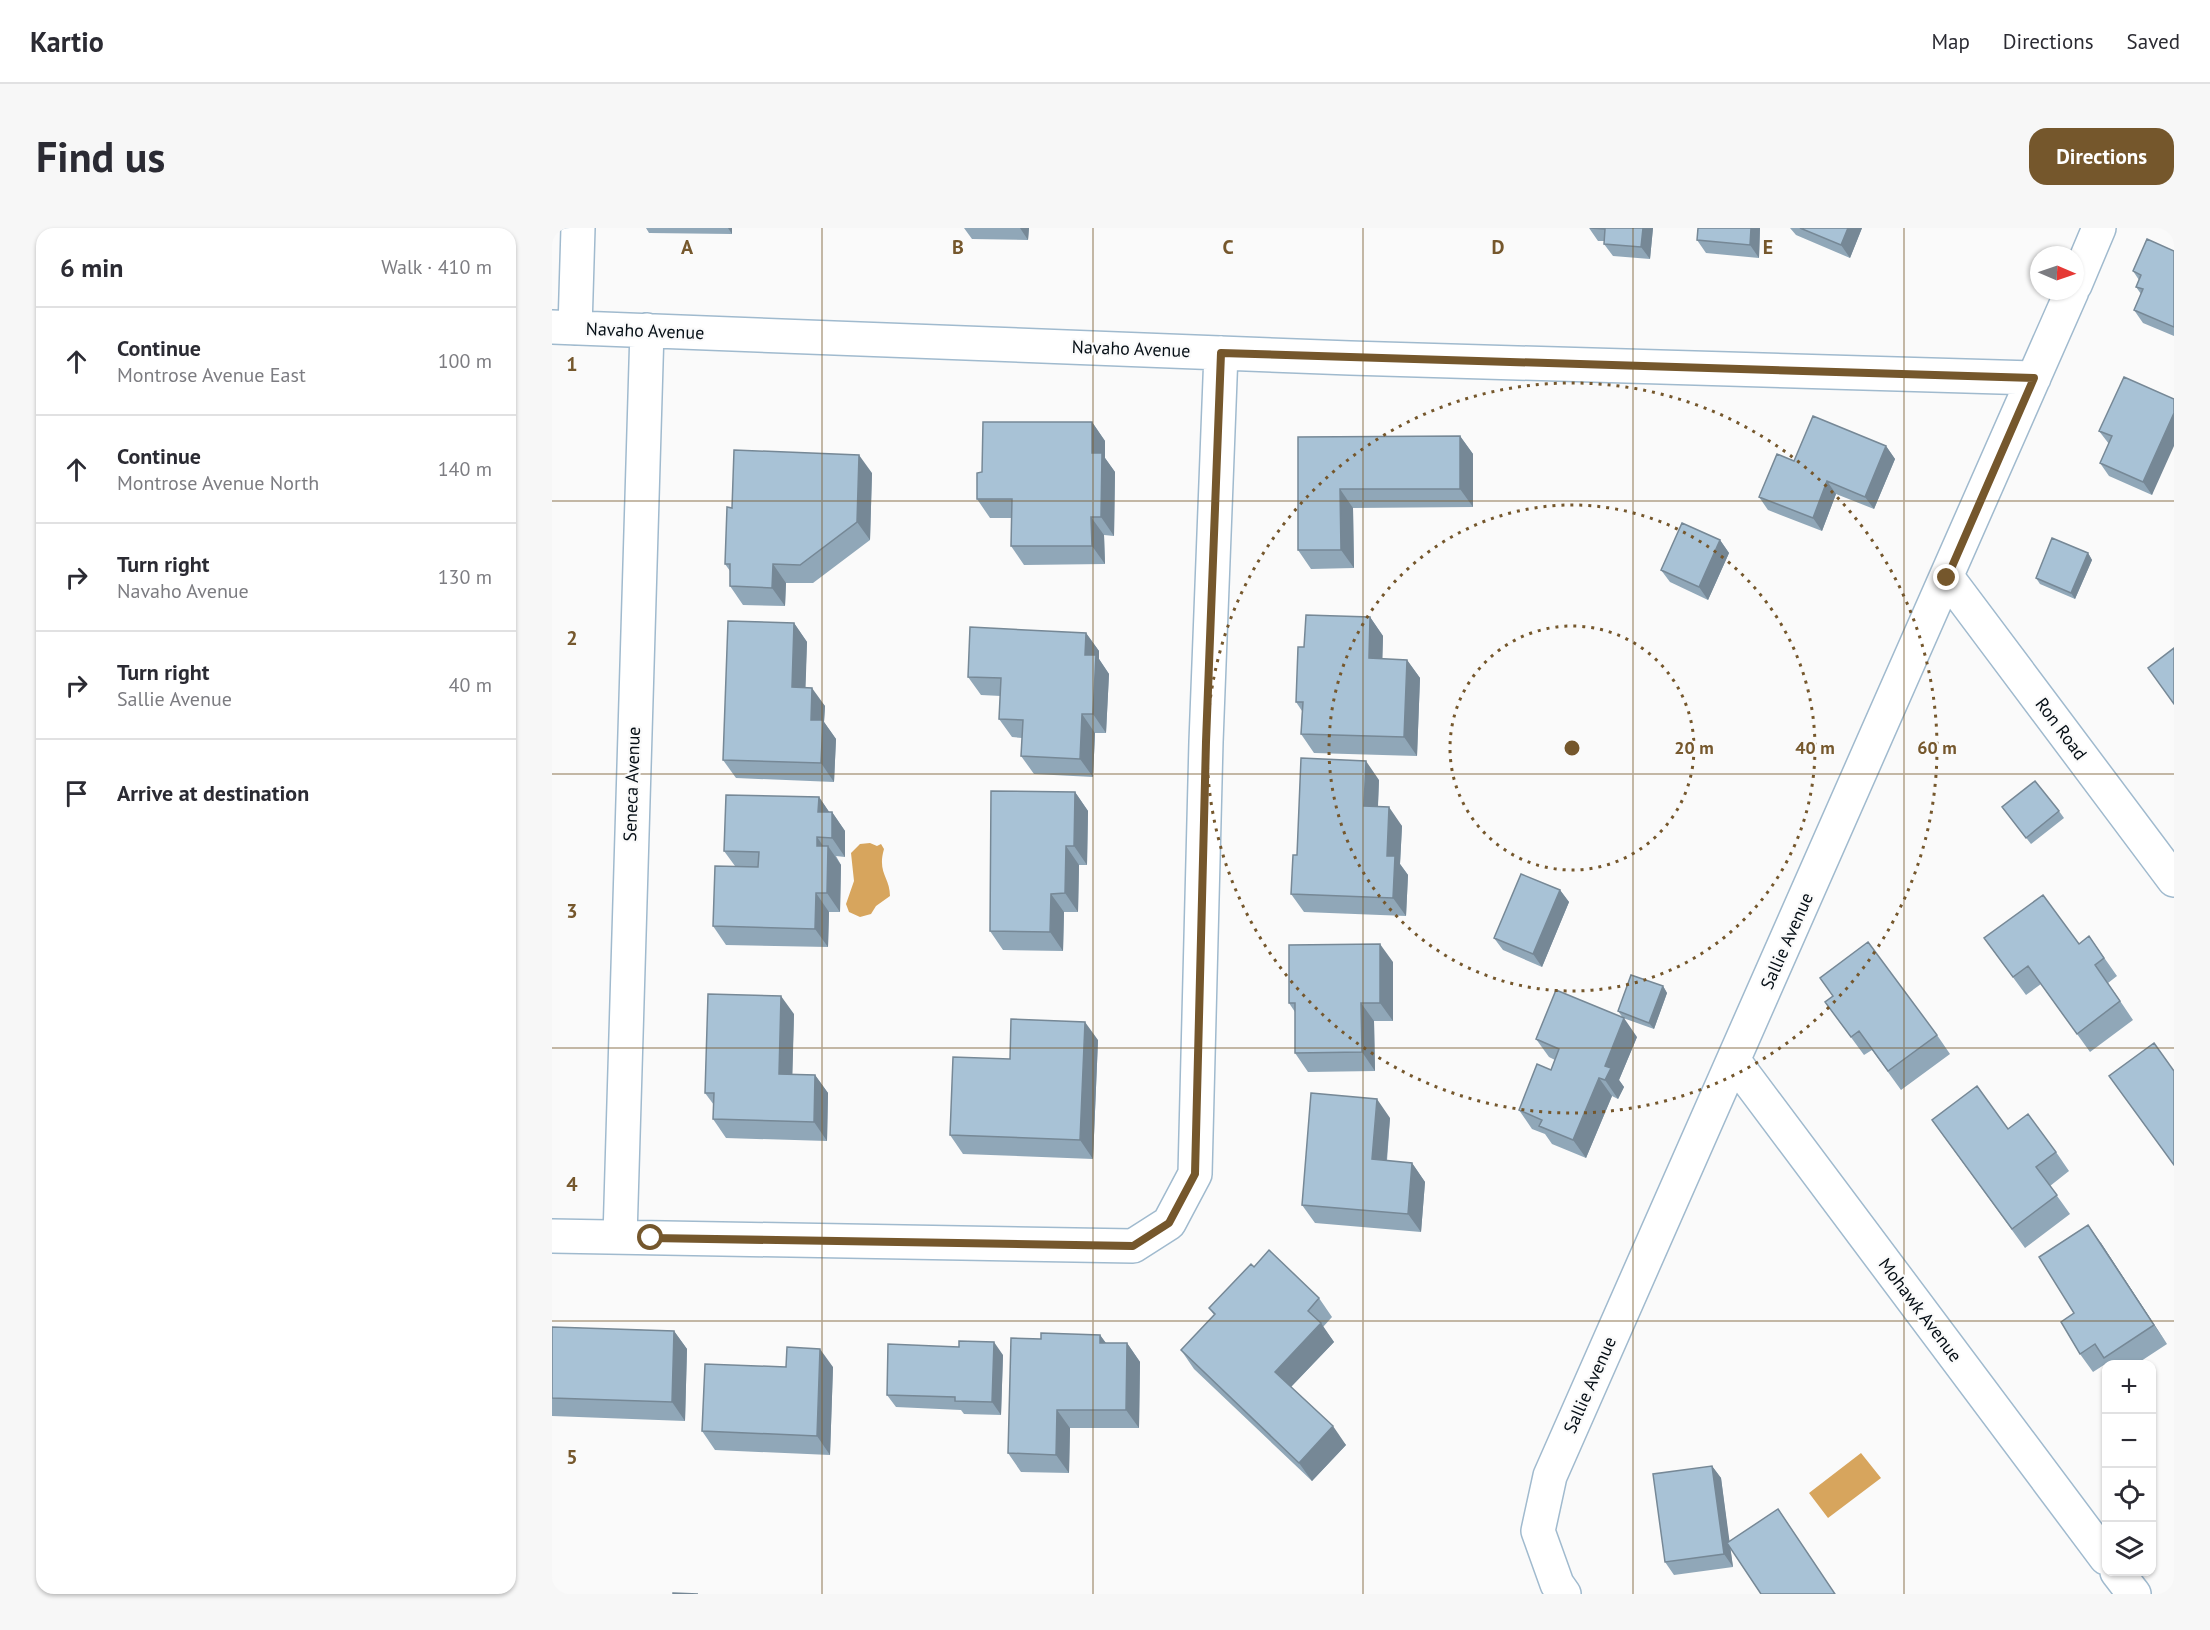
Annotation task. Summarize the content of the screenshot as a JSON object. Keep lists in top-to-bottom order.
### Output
{
  "streets": {
    "street": [
      "Navaho Avenue",
      "Ron Road",
      "Seneca Avenue",
      "Sallie Avenue",
      "Mohawk Avenue"
    ]
  },
  "crossings": [
    ["Navaho Avenue", "Seneca Avenue"],
    ["Navaho Avenue", "Sallie Avenue"],
    ["Ron Road", "Sallie Avenue"],
    ["Sallie Avenue", "Mohawk Avenue"]
  ],
  "north": "right",
  "page": {
    "header": "Kartio",
    "nav": ["Map", "Directions", "Saved"],
    "buttons": "Directions",
    "title": "Find us",
    "heading": ["6 min", "Walk · 410 m"],
    "list": [
      ["Continue", "Montrose Avenue East", "100 m"],
      ["Continue", "Montrose Avenue North", "140 m"],
      ["Turn right", "Navaho Avenue", "130 m"],
      ["Turn right", "Sallie Avenue", "40 m"],
      "Arrive at destination"
    ],
    "map_buttons": ["+", "−"]
  },
  "grid": {
    "columns": [
      "A",
      "B",
      "C",
      "D",
      "E"
    ],
    "rows": [
      "1",
      "2",
      "3",
      "4",
      "5"
    ]
  },
  "rings": ["20 m", "40 m", "60 m"]
}
